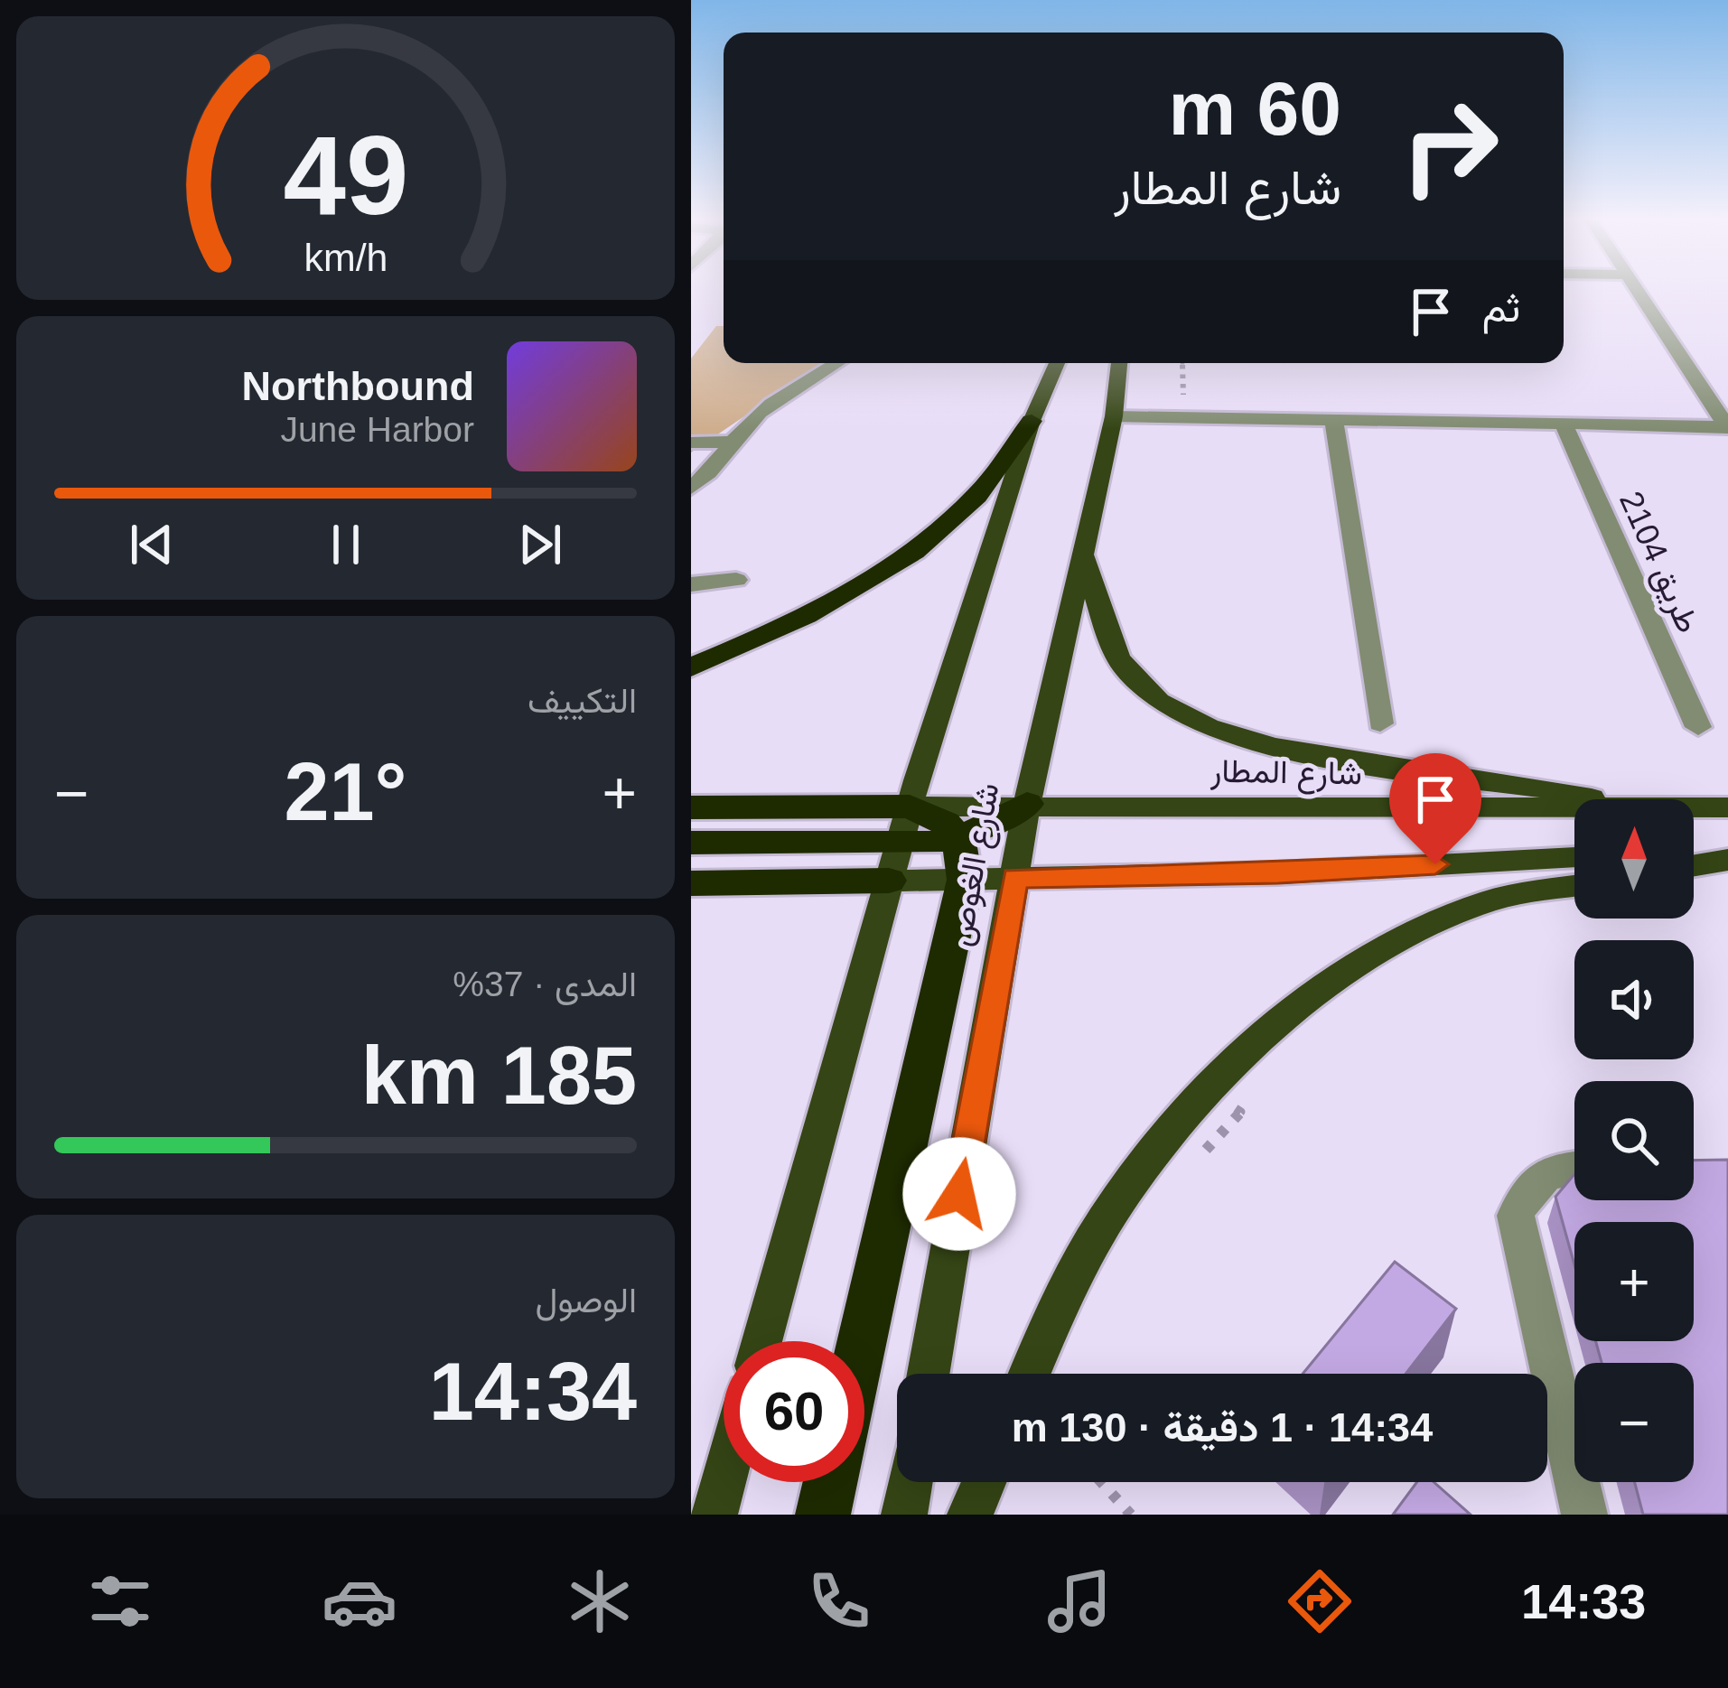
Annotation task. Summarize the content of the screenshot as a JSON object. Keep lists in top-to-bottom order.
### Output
{
  "streets": {
    "main road": ["شارع المطار", "شارع الغوص"],
    "street": ["طريق 2104"]
  },
  "crossings": [
    ["شارع المطار", "شارع الغوص"]
  ],
  "north": "top",
  "page": {
    "turn": ["60 m", "شارع المطار"],
    "then": "ثم",
    "song": ["Northbound", "June Harbor"],
    "tile": [
      "التكييف",
      ["المدى · 37%", "185 km"],
      ["الوصول", "14:34"]
    ],
    "heat": ["−", "21°", "+"],
    "map_buttons": ["+", "−"],
    "limit": "60",
    "trip": "14:34 · 1 دقيقة · 130 m",
    "tabs": "14:33",
    "gauge": ["49", "km/h"]
  }
}
